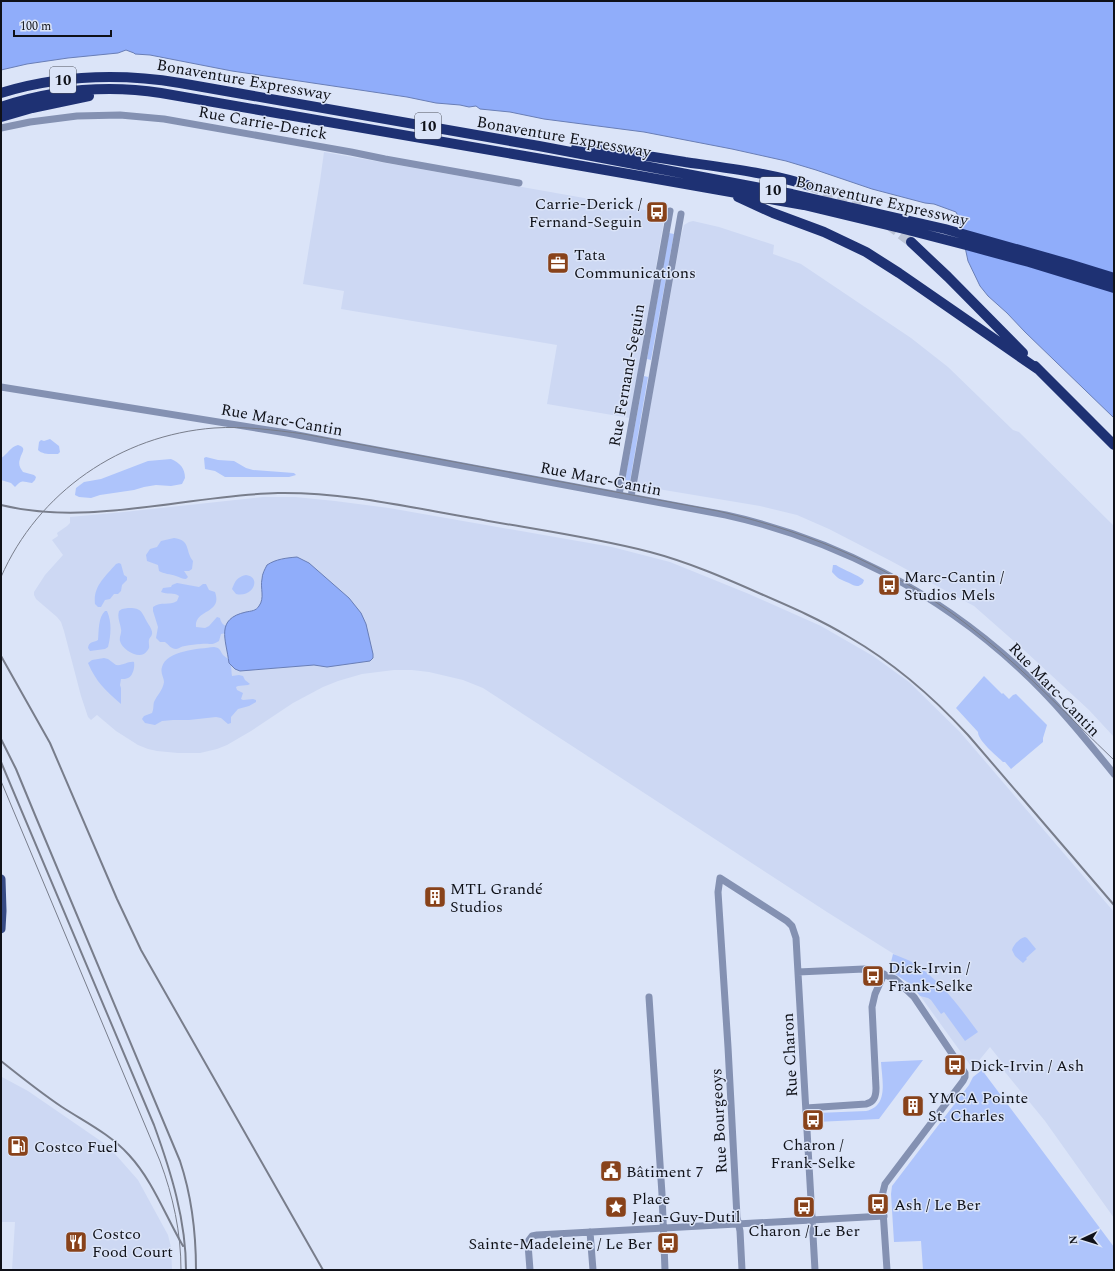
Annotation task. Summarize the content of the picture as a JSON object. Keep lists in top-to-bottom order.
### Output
{
  "streets": {
    "highway": ["Bonaventure Expressway", "10"],
    "street": [
      "Rue Carrie-Derick",
      "Rue Fernand-Seguin",
      "Rue Marc-Cantin",
      "Rue Charon",
      "Rue Bourgeoys"
    ]
  },
  "crossings": [
    ["Rue Fernand-Seguin", "Rue Marc-Cantin"],
    ["Rue Charon", "Rue Bourgeoys"]
  ],
  "places": {
    "bus stop": [
      "Carrie-Derick / Fernand-Seguin",
      "Marc-Cantin / Studios Mels",
      "Dick-Irvin / Frank-Selke",
      "Dick-Irvin / Ash",
      "Charon / Frank-Selke",
      "Ash / Le Ber",
      "Charon / Le Ber",
      "Sainte-Madeleine / Le Ber"
    ],
    "office": ["Tata Communications"],
    "building": ["MTL Grandé Studios", "YMCA Pointe St. Charles"],
    "fuel station": ["Costco Fuel"],
    "public building": ["Bâtiment 7"],
    "place": ["Place Jean-Guy-Dutil"],
    "restaurant": ["Costco Food Court"]
  },
  "scale_bar": "100 m",
  "north": "left"
}
